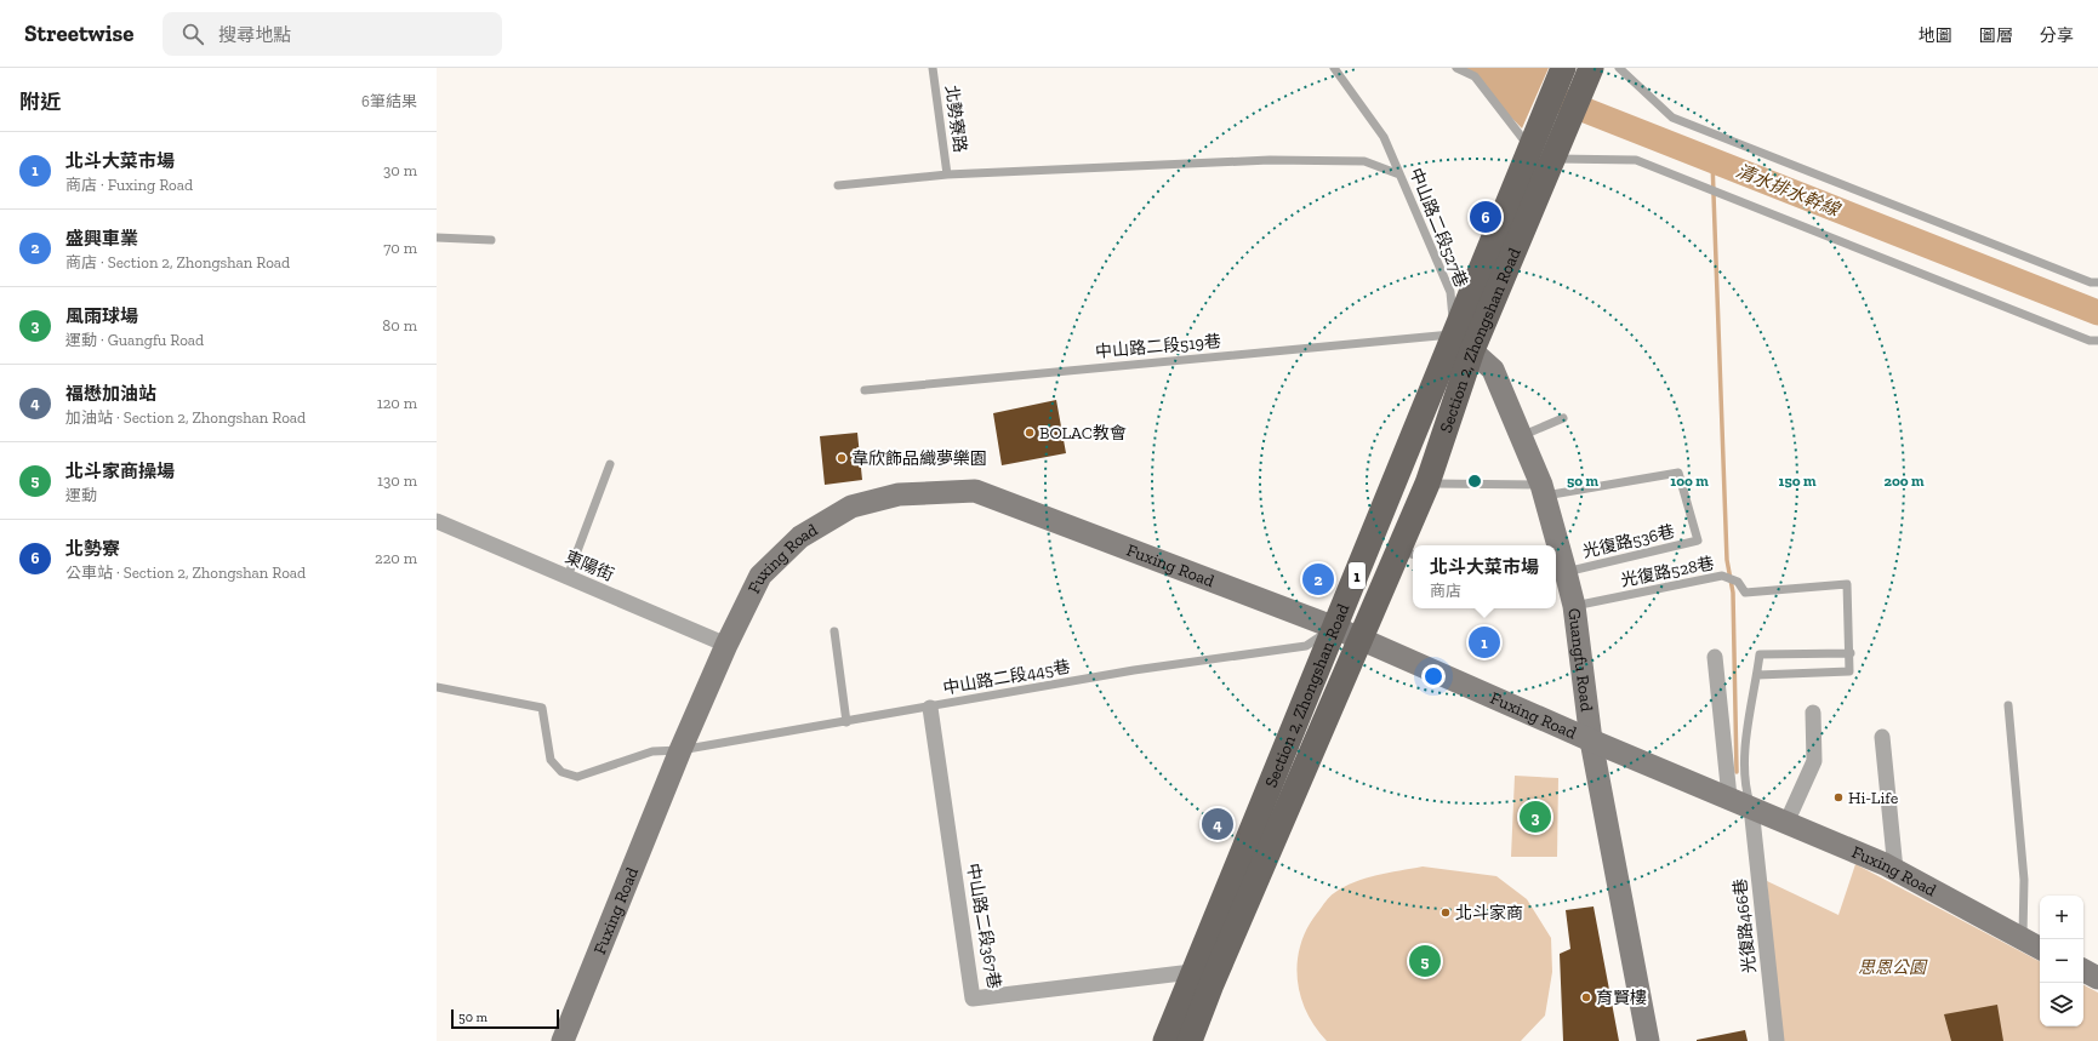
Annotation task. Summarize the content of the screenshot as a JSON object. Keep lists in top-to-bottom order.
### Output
{
  "streets": {
    "main road": ["Section 2, Zhongshan Road", "1"],
    "street": [
      "Fuxing Road",
      "東陽街",
      "Guangfu Road",
      "中山路二段367巷",
      "光復路466巷"
    ],
    "lane": [
      "北勢寮路",
      "中山路二段527巷",
      "中山路二段519巷",
      "光復路536巷",
      "光復路528巷",
      "中山路二段445巷"
    ]
  },
  "crossings": [
    ["中山路二段527巷", "Section 2, Zhongshan Road"],
    ["中山路二段527巷", "中山路二段519巷"],
    ["中山路二段527巷", "Guangfu Road"],
    ["Section 2, Zhongshan Road", "中山路二段519巷"],
    ["Section 2, Zhongshan Road", "Fuxing Road"],
    ["Section 2, Zhongshan Road", "Guangfu Road"],
    ["Section 2, Zhongshan Road", "中山路二段445巷"],
    ["Section 2, Zhongshan Road", "中山路二段367巷"],
    ["中山路二段519巷", "Guangfu Road"],
    ["光復路536巷", "Guangfu Road"],
    ["Fuxing Road", "東陽街"],
    ["Fuxing Road", "Guangfu Road"],
    ["Fuxing Road", "中山路二段445巷"],
    ["Fuxing Road", "光復路466巷"],
    ["光復路528巷", "Guangfu Road"],
    ["中山路二段445巷", "中山路二段367巷"]
  ],
  "water": ["清水排水幹線"],
  "parks": ["思恩公園"],
  "places": [
    "BOLAC教會",
    "韋欣飾品織夢樂園",
    "Hi-Life",
    "北斗家商",
    "育賢樓"
  ],
  "scale_bar": "50 m",
  "page": {
    "header": "Streetwise",
    "search": "搜尋地點",
    "nav": ["地圖", "圖層", "分享"],
    "heading": ["附近", "6筆結果"],
    "list": [
      {
        "mark": "1",
        "name": "北斗大菜市場",
        "note": "商店 · Fuxing Road",
        "value": "30 m"
      },
      {
        "mark": "2",
        "name": "盛興車業",
        "note": "商店 · Section 2, Zhongshan Road",
        "value": "70 m"
      },
      {
        "mark": "3",
        "name": "風雨球場",
        "note": "運動 · Guangfu Road",
        "value": "80 m"
      },
      {
        "mark": "4",
        "name": "福懋加油站",
        "note": "加油站 · Section 2, Zhongshan Road",
        "value": "120 m"
      },
      {
        "mark": "5",
        "name": "北斗家商操場",
        "note": "運動",
        "value": "130 m"
      },
      {
        "mark": "6",
        "name": "北勢寮",
        "note": "公車站 · Section 2, Zhongshan Road",
        "value": "220 m"
      }
    ],
    "pins": [
      "6",
      "2",
      "1",
      "3",
      "4",
      "5"
    ],
    "popup": ["北斗大菜市場", "商店"],
    "map_buttons": ["+", "−"],
    "scale": "50 m"
  },
  "rings": [
    "50 m",
    "100 m",
    "150 m",
    "200 m"
  ]
}
